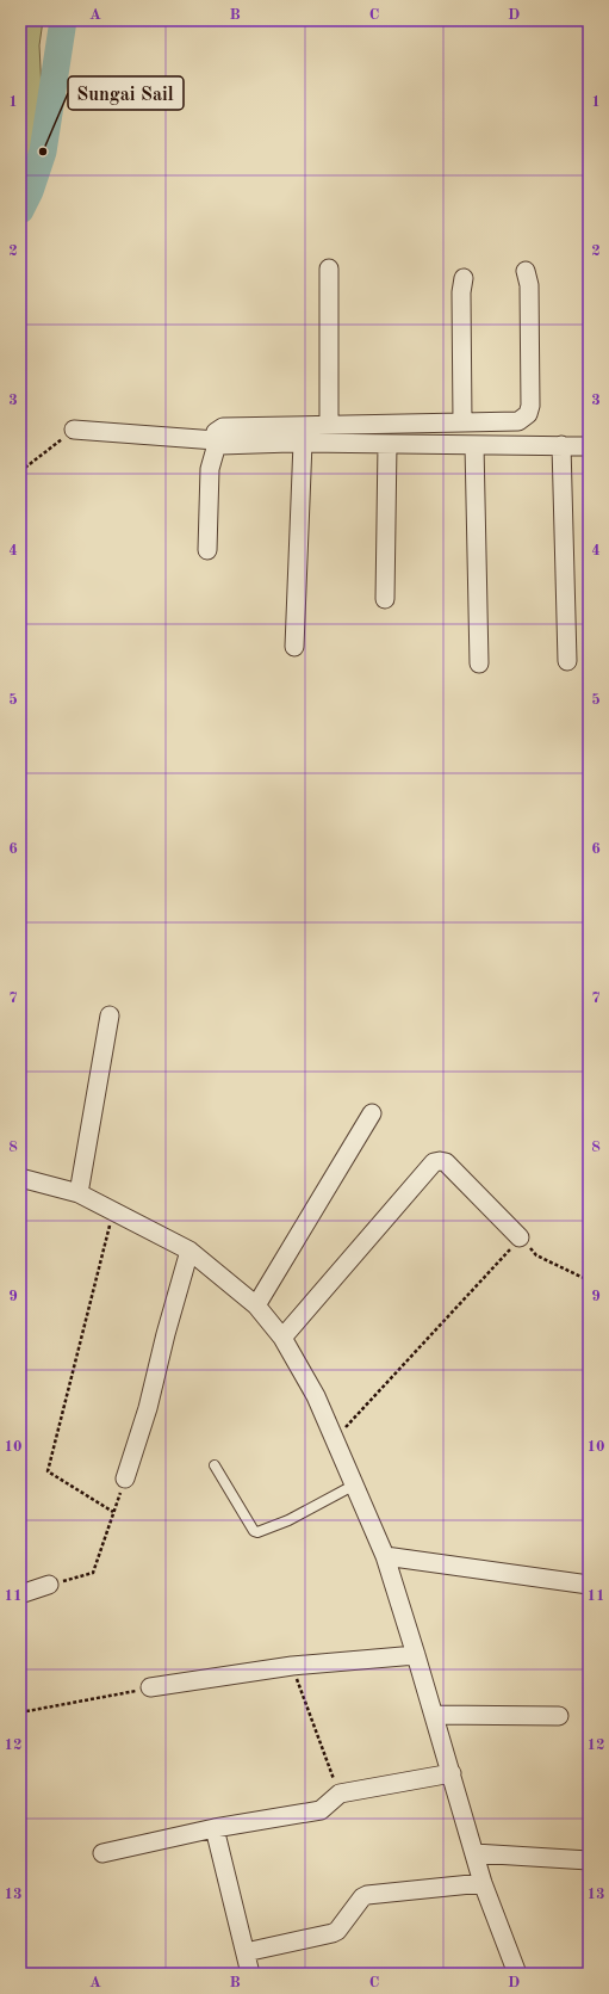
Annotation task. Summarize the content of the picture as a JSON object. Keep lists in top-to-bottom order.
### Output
{
  "places": ["Sungai Sail"],
  "grid": {
    "columns": [
      "A",
      "B",
      "C",
      "D"
    ],
    "rows": [
      "1",
      "2",
      "3",
      "4",
      "5",
      "6",
      "7",
      "8",
      "9",
      "10",
      "11",
      "12",
      "13"
    ]
  }
}
